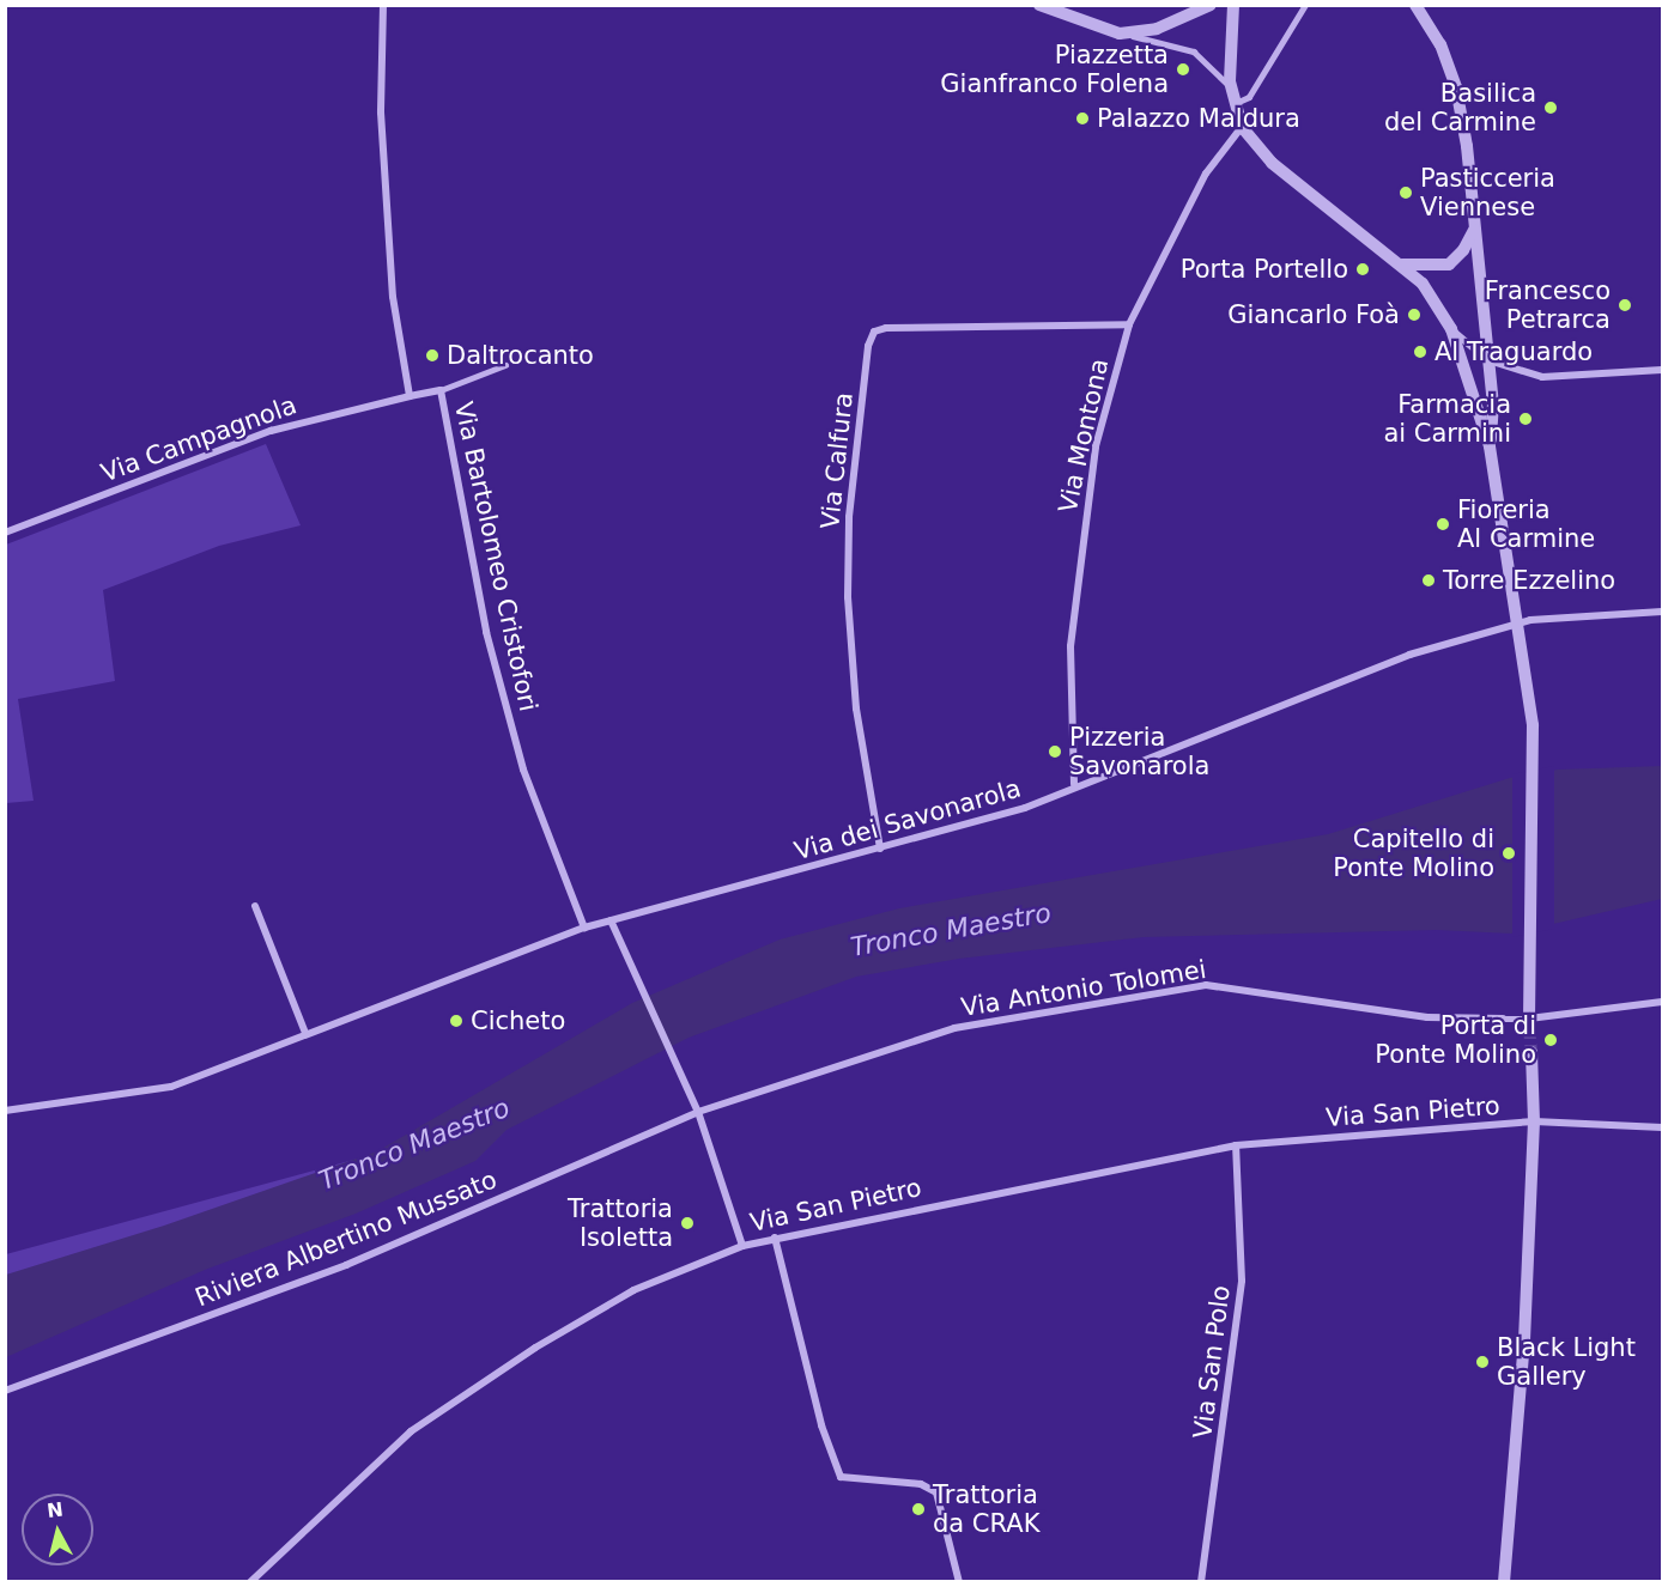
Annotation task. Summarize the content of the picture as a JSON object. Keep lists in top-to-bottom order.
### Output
{
  "streets": {
    "street": [
      "Via Montona",
      "Via Campagnola",
      "Via Calfura",
      "Via Bartolomeo Cristofori",
      "Via dei Savonarola",
      "Via Antonio Tolomei",
      "Via San Pietro",
      "Riviera Albertino Mussato",
      "Via San Polo"
    ]
  },
  "crossings": [
    ["Via Montona", "Via Calfura"],
    ["Via Montona", "Via dei Savonarola"],
    ["Via Campagnola", "Via Bartolomeo Cristofori"],
    ["Via Calfura", "Via dei Savonarola"],
    ["Via Bartolomeo Cristofori", "Via dei Savonarola"],
    ["Via Antonio Tolomei", "Riviera Albertino Mussato"],
    ["Via San Pietro", "Via San Polo"]
  ],
  "water": ["Tronco Maestro"],
  "places": [
    "Piazzetta Gianfranco Folena",
    "Basilica del Carmine",
    "Palazzo Maldura",
    "Pasticceria Viennese",
    "Porta Portello",
    "Francesco Petrarca",
    "Giancarlo Foà",
    "Al Traguardo",
    "Daltrocanto",
    "Farmacia ai Carmini",
    "Fioreria Al Carmine",
    "Torre Ezzelino",
    "Pizzeria Savonarola",
    "Capitello di Ponte Molino",
    "Cicheto",
    "Porta di Ponte Molino",
    "Trattoria Isoletta",
    "Black Light Gallery",
    "Trattoria da CRAK"
  ],
  "north": "top"
}
